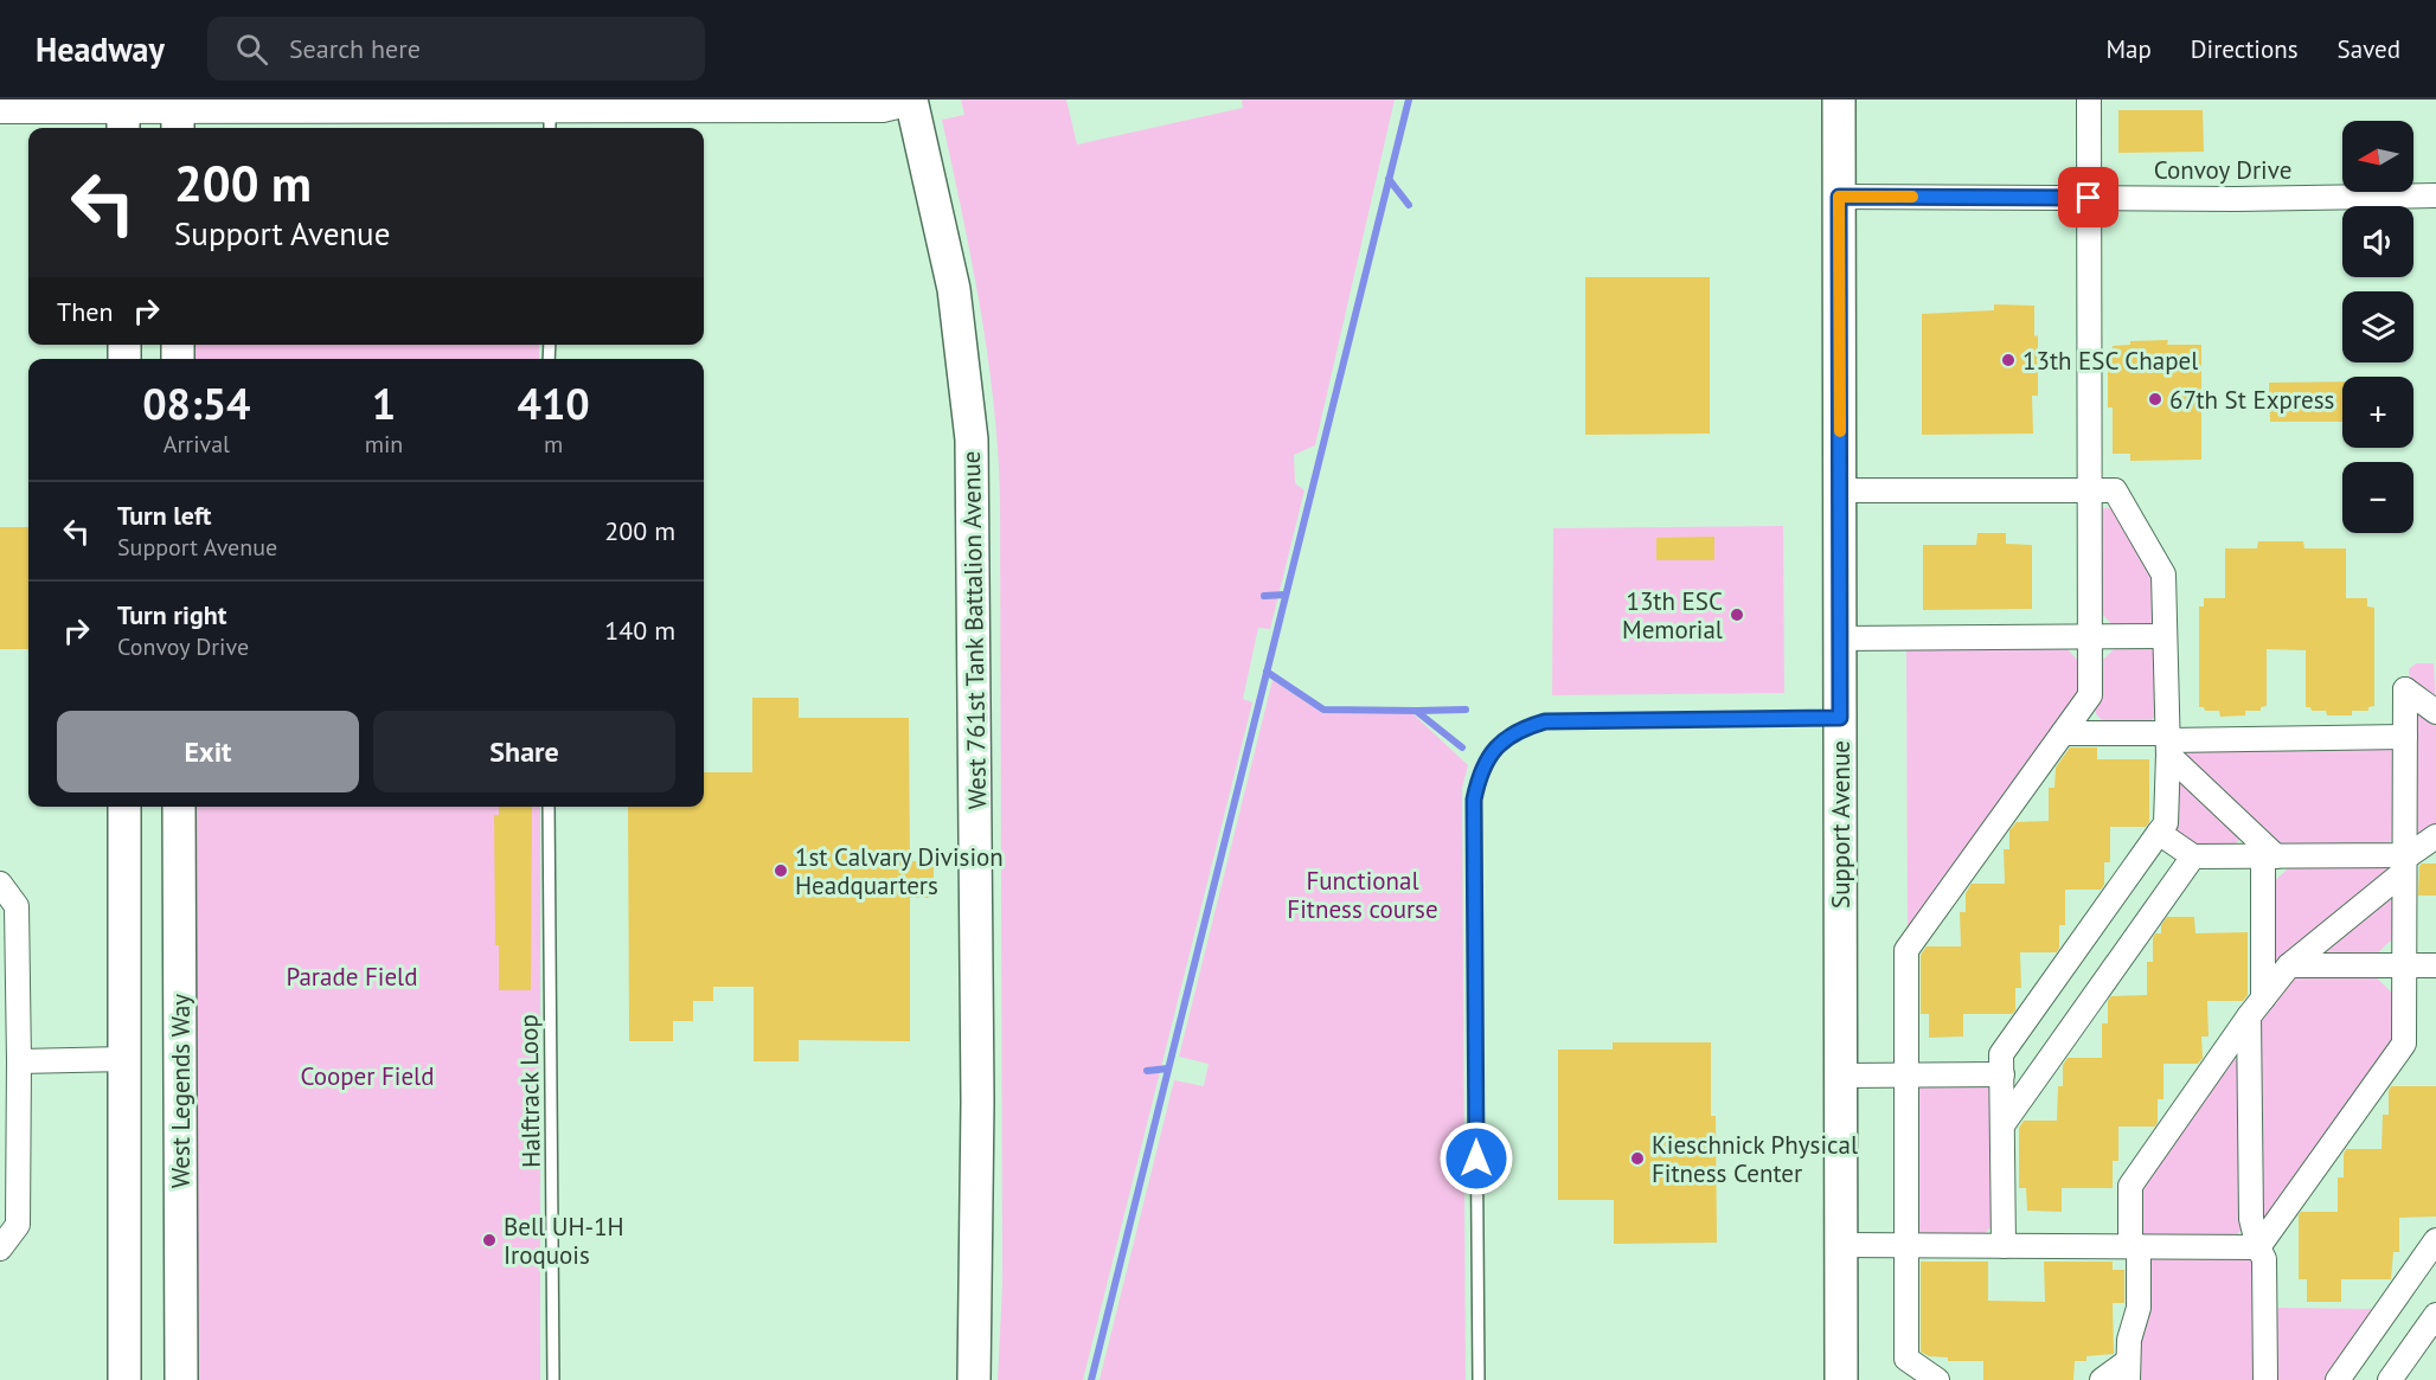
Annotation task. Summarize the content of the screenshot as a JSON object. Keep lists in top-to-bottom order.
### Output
{
  "streets": {
    "street": [
      "Convoy Drive",
      "West 761st Tank Battalion Avenue",
      "Support Avenue",
      "West Legends Way"
    ],
    "lane": ["Halftrack Loop"]
  },
  "crossings": [
    ["Convoy Drive", "Support Avenue"]
  ],
  "parks": ["Functional Fitness course", "Parade Field", "Cooper Field"],
  "places": [
    "13th ESC Chapel",
    "67th St Express",
    "13th ESC Memorial",
    "1st Calvary Division Headquarters",
    "Kieschnick Physical Fitness Center",
    "Bell UH-1H Iroquois"
  ],
  "north": "left",
  "page": {
    "header": "Headway",
    "search": "Search here",
    "nav": ["Map", "Directions", "Saved"],
    "map_buttons": ["+", "−"],
    "turn": ["200 m", "Support Avenue"],
    "then": "Then",
    "eta": [
      "08:54",
      "Arrival",
      "1",
      "min",
      "410",
      "m"
    ],
    "list": [
      {
        "name": "Turn left",
        "note": "Support Avenue",
        "value": "200 m"
      },
      {
        "name": "Turn right",
        "note": "Convoy Drive",
        "value": "140 m"
      }
    ],
    "buttons": ["Exit", "Share"]
  }
}
